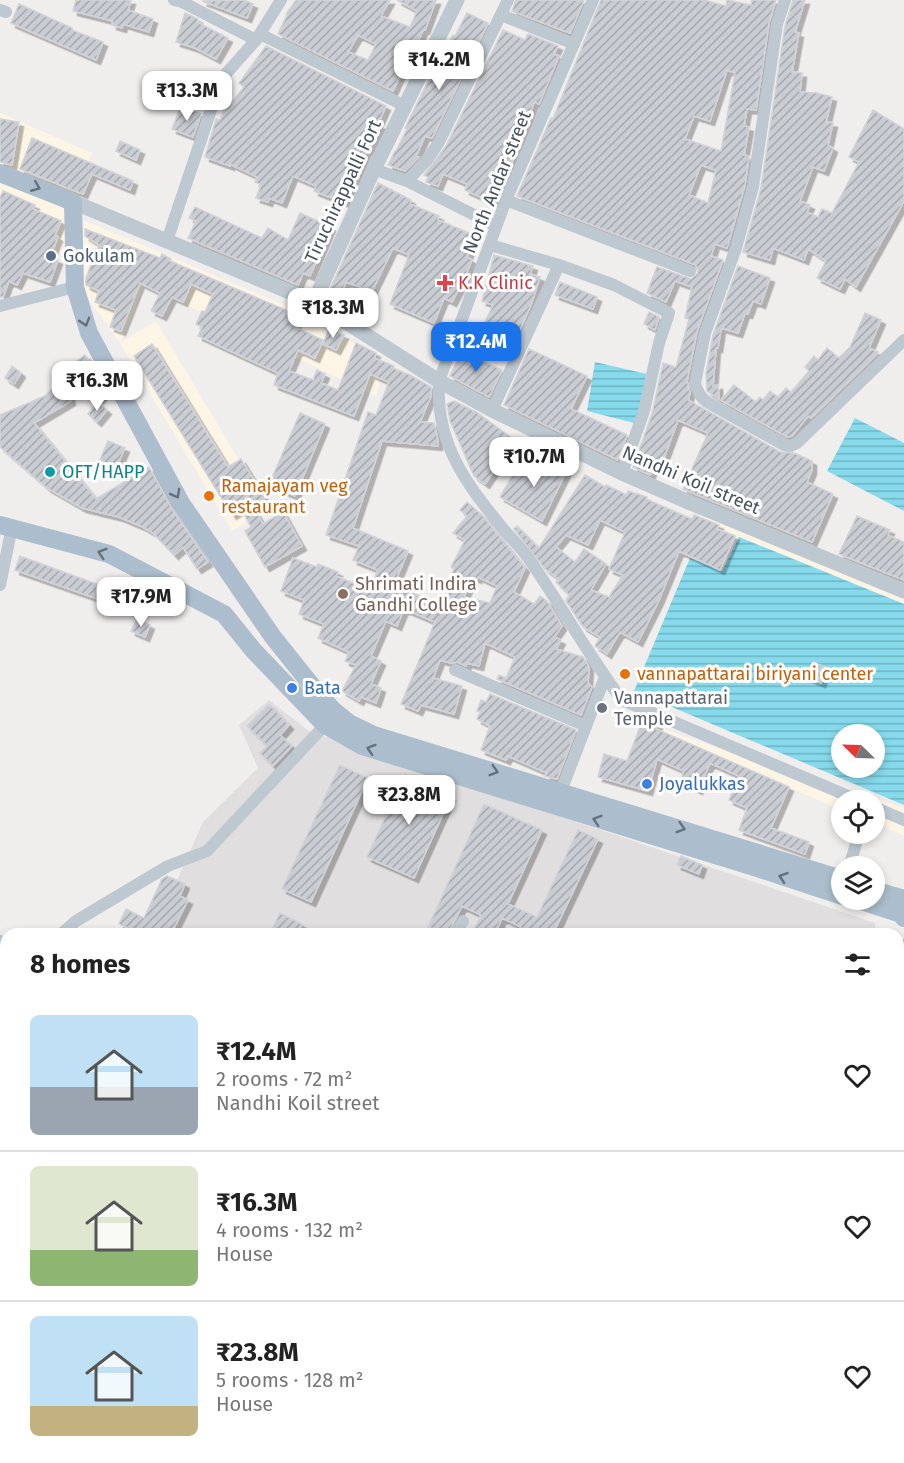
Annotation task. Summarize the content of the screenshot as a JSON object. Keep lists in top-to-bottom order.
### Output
{
  "streets": {
    "street": ["North Andar street", "Tiruchirappalli Fort", "Nandhi Koil street"]
  },
  "crossings": [
    ["North Andar street", "Nandhi Koil street"],
    ["Tiruchirappalli Fort", "Nandhi Koil street"]
  ],
  "places": {
    "other": [
      "Gokulam",
      "OFT/HAPP",
      "Ramajayam veg restaurant",
      "Shrimati Indira Gandhi College",
      "vannapattarai biriyani center",
      "Bata",
      "Vannapattarai Temple",
      "Joyalukkas"
    ],
    "health": ["K.K Clinic"]
  },
  "north": "top left",
  "page": {
    "price": [
      "₹14.2M",
      "₹13.3M",
      "₹18.3M",
      "₹12.4M",
      "₹16.3M",
      "₹10.7M",
      "₹17.9M",
      "₹23.8M"
    ],
    "heading": "8 homes",
    "list": [
      {
        "name": "₹12.4M",
        "note": "2 rooms · 72 m² · Nandhi Koil street"
      },
      {
        "name": "₹16.3M",
        "note": "4 rooms · 132 m² · House"
      },
      {
        "name": "₹23.8M",
        "note": "5 rooms · 128 m² · House"
      }
    ]
  }
}
